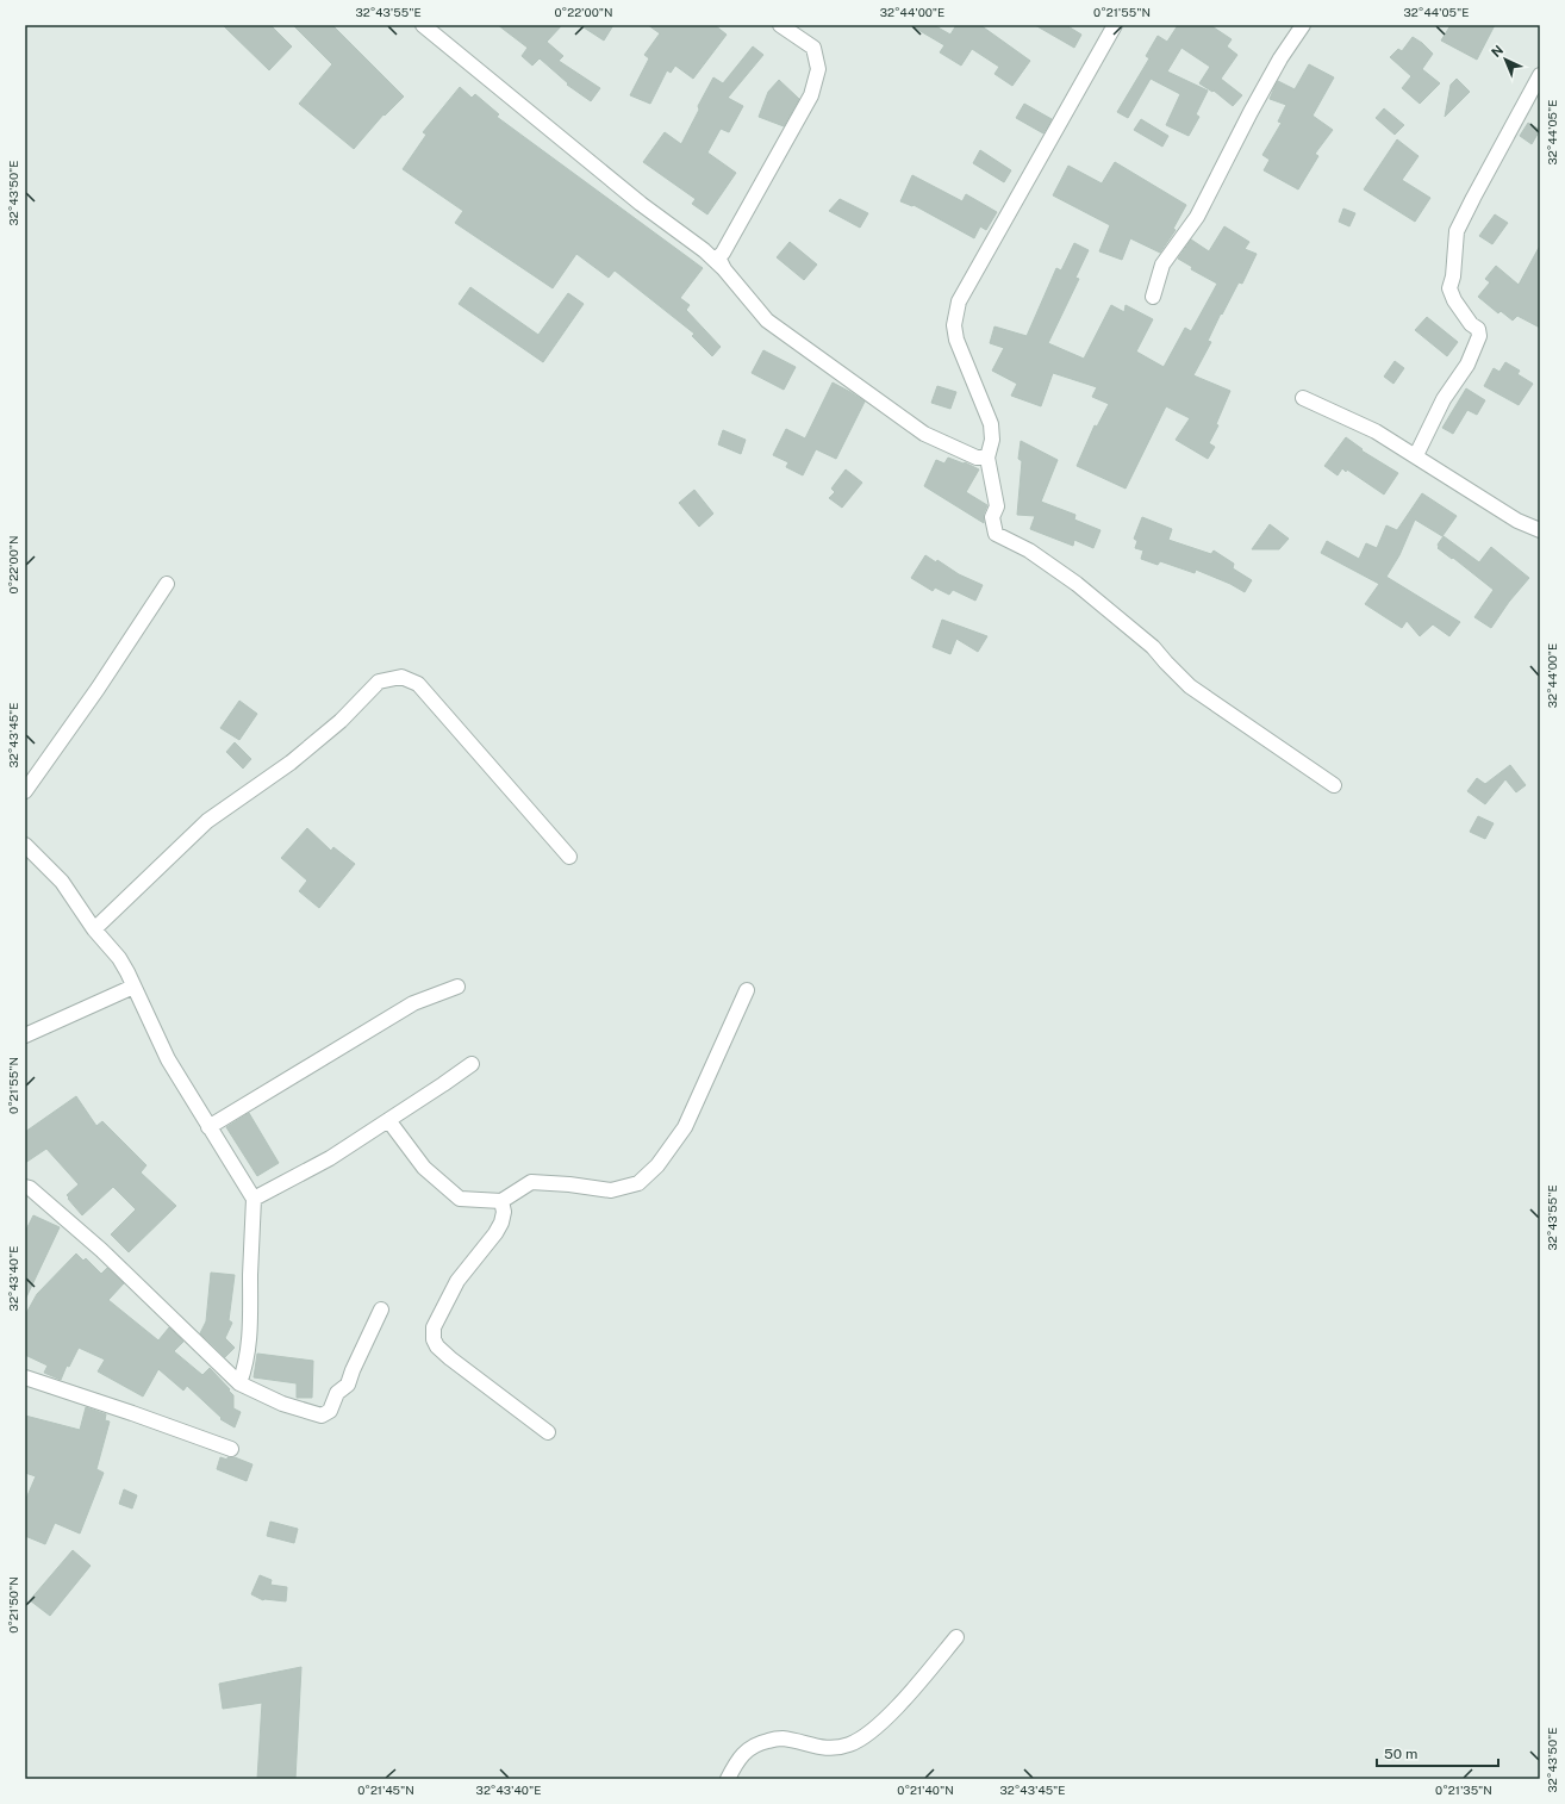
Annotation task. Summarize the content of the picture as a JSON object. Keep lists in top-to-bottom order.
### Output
{
  "scale_bar": "50 m",
  "north": "top left",
  "coordinates": [
    "32°43'55\"E",
    "0°22'00\"N",
    "32°44'00\"E",
    "0°21'55\"N",
    "32°44'05\"E",
    "32°43'50\"E",
    "32°43'45\"E",
    "32°43'40\"E",
    "0°21'50\"N",
    "0°21'45\"N",
    "0°21'40\"N",
    "0°21'35\"N"
  ]
}
